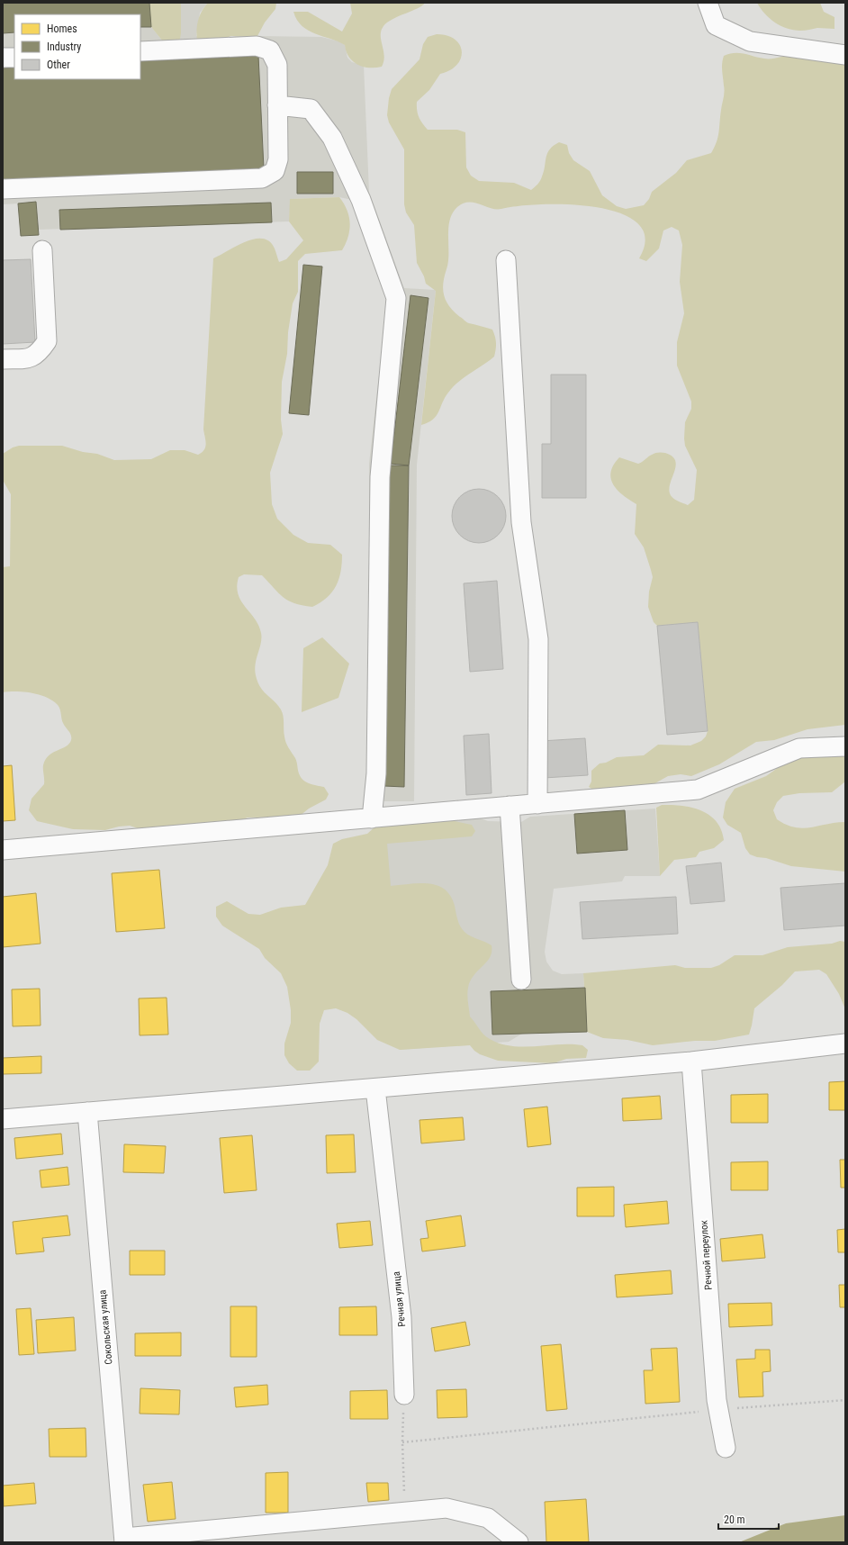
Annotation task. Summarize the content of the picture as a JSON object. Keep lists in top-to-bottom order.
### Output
{
  "streets": {
    "street": ["Речной переулок", "Речная улица", "Сокольская улица"]
  },
  "legend": ["Homes", "Industry", "Other"],
  "scale_bar": "20 m"
}
